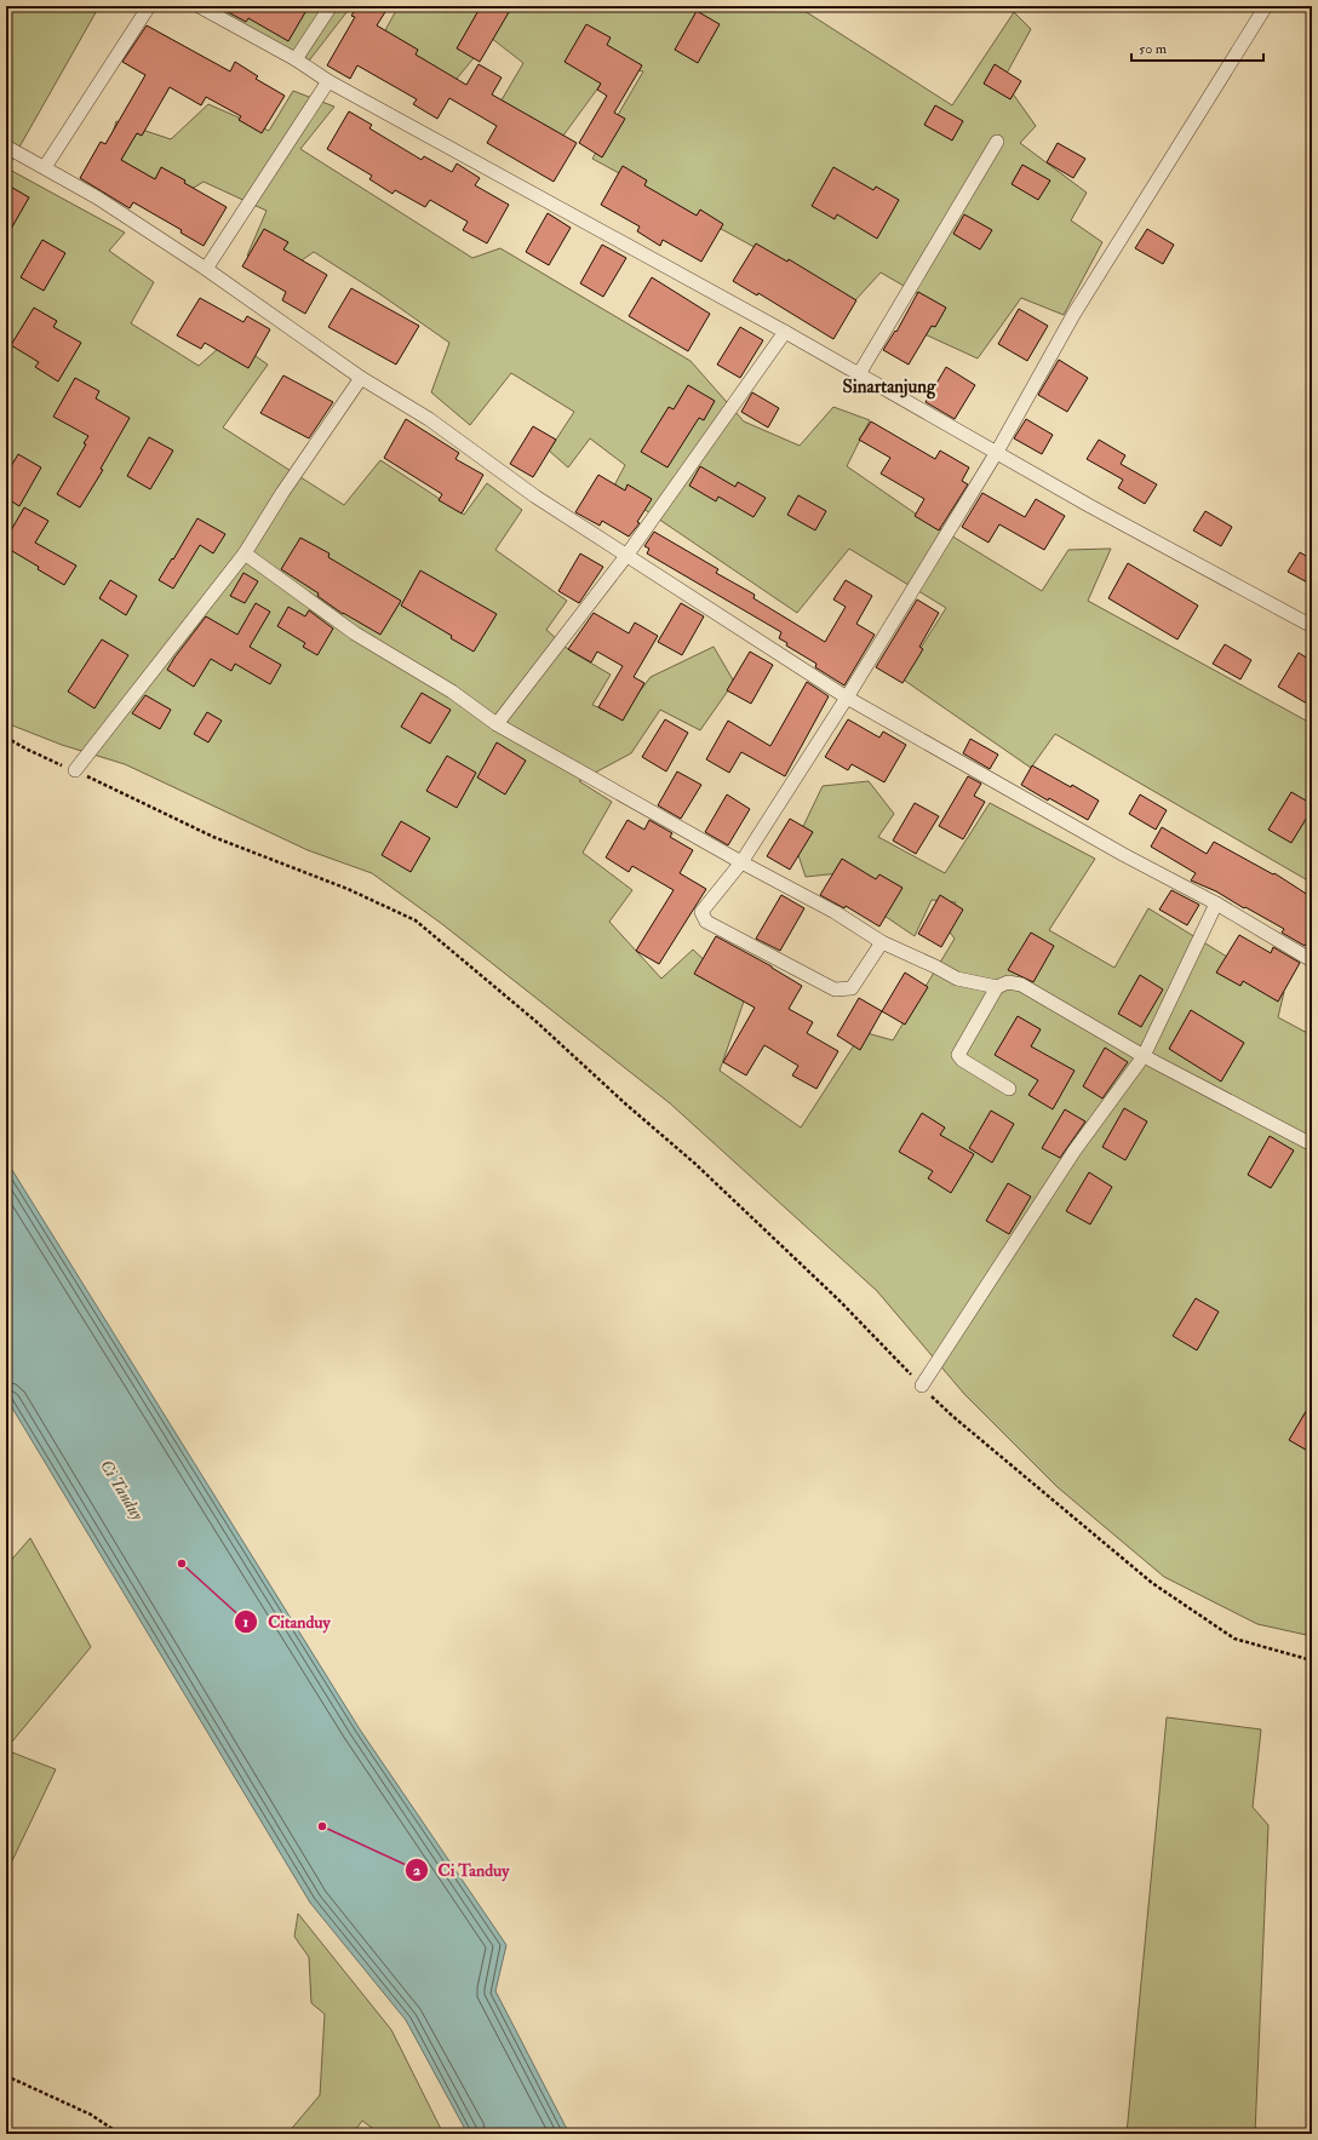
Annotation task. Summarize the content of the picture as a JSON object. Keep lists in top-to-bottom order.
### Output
{
  "districts": ["Sinartanjung"],
  "water": ["Ci Tanduy"],
  "places": ["Citanduy", "Ci Tanduy"],
  "scale_bar": "50 m"
}
